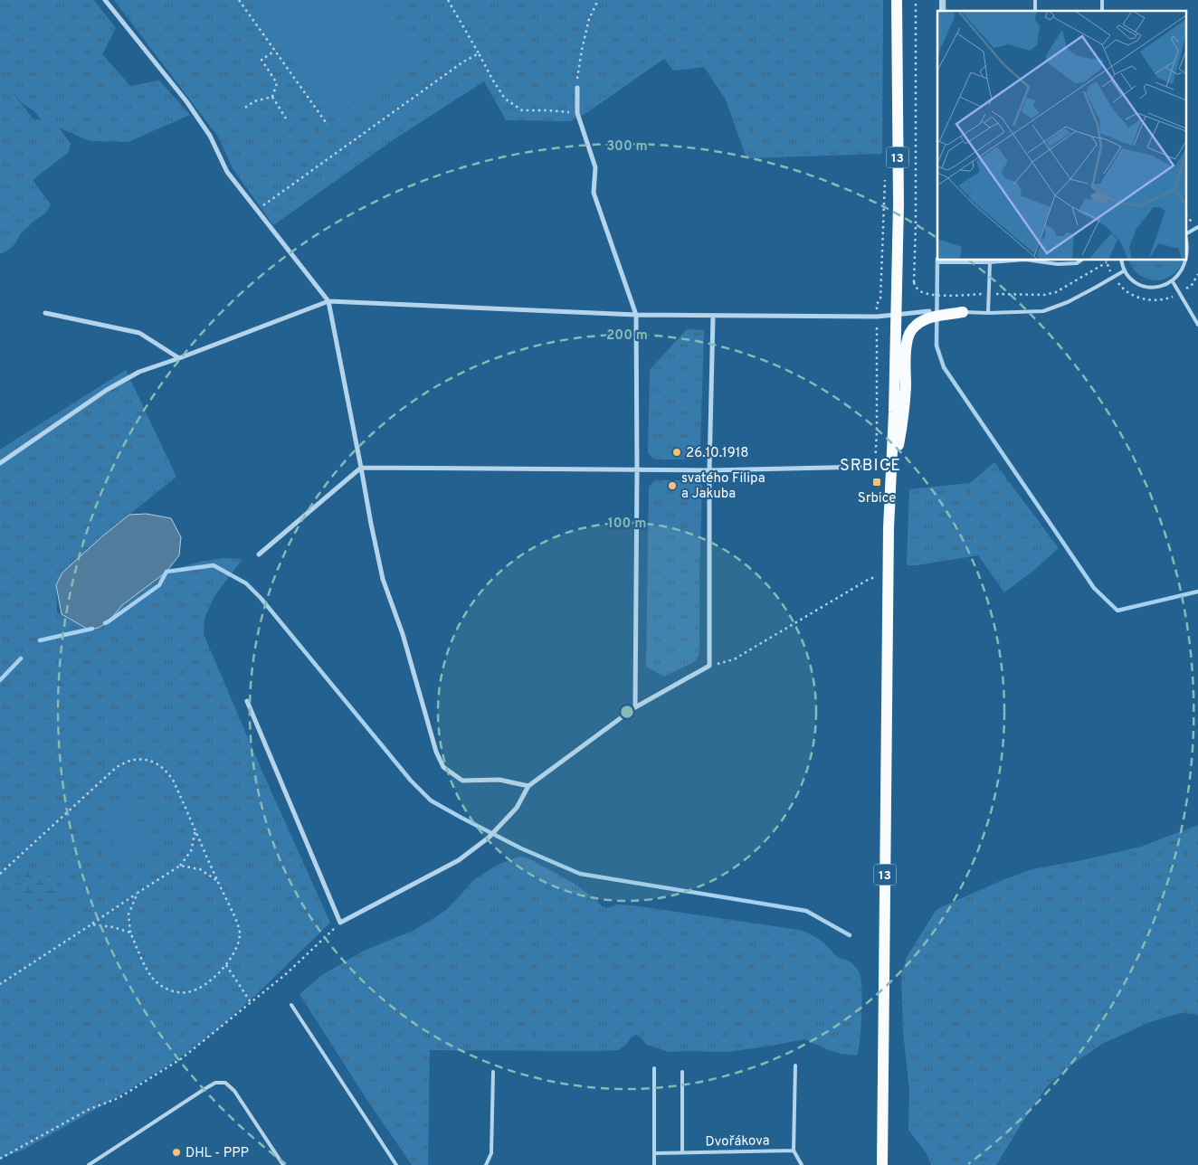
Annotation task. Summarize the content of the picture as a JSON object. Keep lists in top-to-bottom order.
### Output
{
  "streets": {
    "main road": ["13"],
    "lane": ["Dvořákova"]
  },
  "districts": ["SRBICE"],
  "places": {
    "other": ["26.10.1918", "svatého Filipa a Jakuba", "DHL - PPP"],
    "transit": ["Srbice"]
  },
  "rings": ["300 m", "200 m", "100 m"]
}
